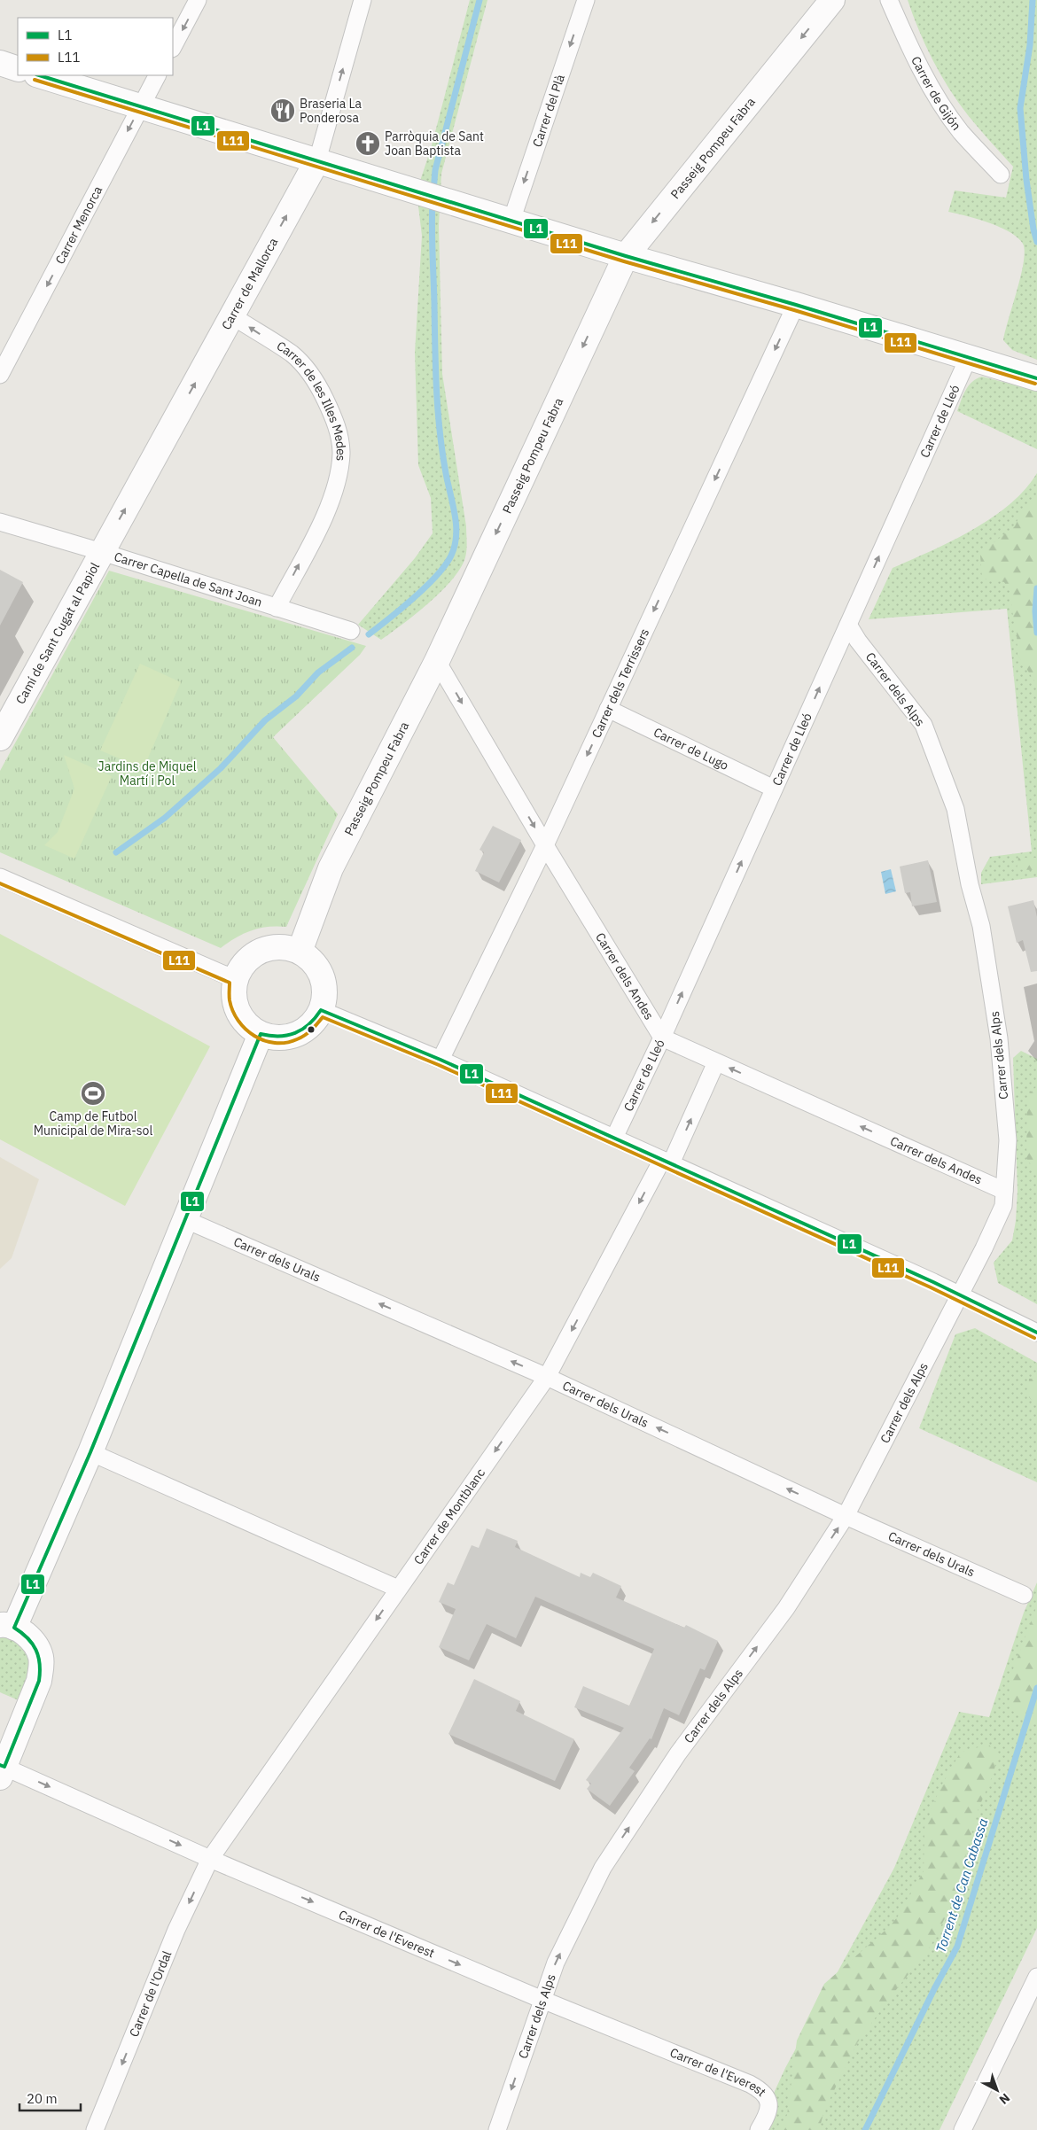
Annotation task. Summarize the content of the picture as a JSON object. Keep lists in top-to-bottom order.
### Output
{
  "streets": {
    "street": [
      "Carrer de Gijón",
      "Carrer del Plà",
      "Passeig Pompeu Fabra",
      "Carrer Menorca",
      "Carrer de Mallorca",
      "Carrer de les Illes Medes",
      "Carrer de Lleó",
      "Carrer Capella de Sant Joan",
      "Camí de Sant Cugat al Papiol",
      "Carrer dels Terrissers",
      "Carrer dels Alps",
      "Carrer de Lugo",
      "Carrer dels Andes",
      "Carrer dels Urals",
      "Carrer de Montblanc",
      "Carrer de l'Everest",
      "Carrer de l'Ordal"
    ]
  },
  "crossings": [
    ["Passeig Pompeu Fabra", "Carrer dels Andes"],
    ["Carrer de Mallorca", "Carrer de les Illes Medes"],
    ["Carrer de Mallorca", "Carrer Capella de Sant Joan"],
    ["Carrer de Mallorca", "Camí de Sant Cugat al Papiol"],
    ["Carrer de les Illes Medes", "Carrer Capella de Sant Joan"],
    ["Carrer de Lleó", "Carrer dels Alps"],
    ["Carrer de Lleó", "Carrer de Lugo"],
    ["Carrer de Lleó", "Carrer dels Andes"],
    ["Carrer Capella de Sant Joan", "Camí de Sant Cugat al Papiol"],
    ["Carrer dels Terrissers", "Carrer de Lugo"],
    ["Carrer dels Terrissers", "Carrer dels Andes"],
    ["Carrer dels Alps", "Carrer dels Andes"],
    ["Carrer dels Alps", "Carrer dels Urals"],
    ["Carrer dels Alps", "Carrer de l'Everest"],
    ["Carrer dels Andes", "Carrer de Montblanc"],
    ["Carrer dels Urals", "Carrer de Montblanc"],
    ["Carrer de Montblanc", "Carrer de l'Everest"],
    ["Carrer de Montblanc", "Carrer de l'Ordal"],
    ["Carrer de l'Everest", "Carrer de l'Ordal"]
  ],
  "one_way": [
    "Carrer del Plà",
    "Passeig Pompeu Fabra",
    "Carrer Menorca",
    "Carrer de Mallorca",
    "Carrer de les Illes Medes",
    "Carrer de Lleó",
    "Carrer dels Terrissers",
    "Carrer dels Urals",
    "Carrer de l'Everest",
    "Carrer de l'Ordal"
  ],
  "water": ["Torrent de Can Cabassa"],
  "parks": ["Jardins de Miquel Martí i Pol"],
  "places": {
    "restaurant": ["Braseria La Ponderosa"],
    "church": ["Parròquia de Sant Joan Baptista"],
    "sports": ["Camp de Futbol Municipal de Mira-sol"]
  },
  "lines": ["transit line L1", "transit line L11"],
  "legend": ["L1", "L11"],
  "scale_bar": "20 m",
  "north": "bottom right"
}
